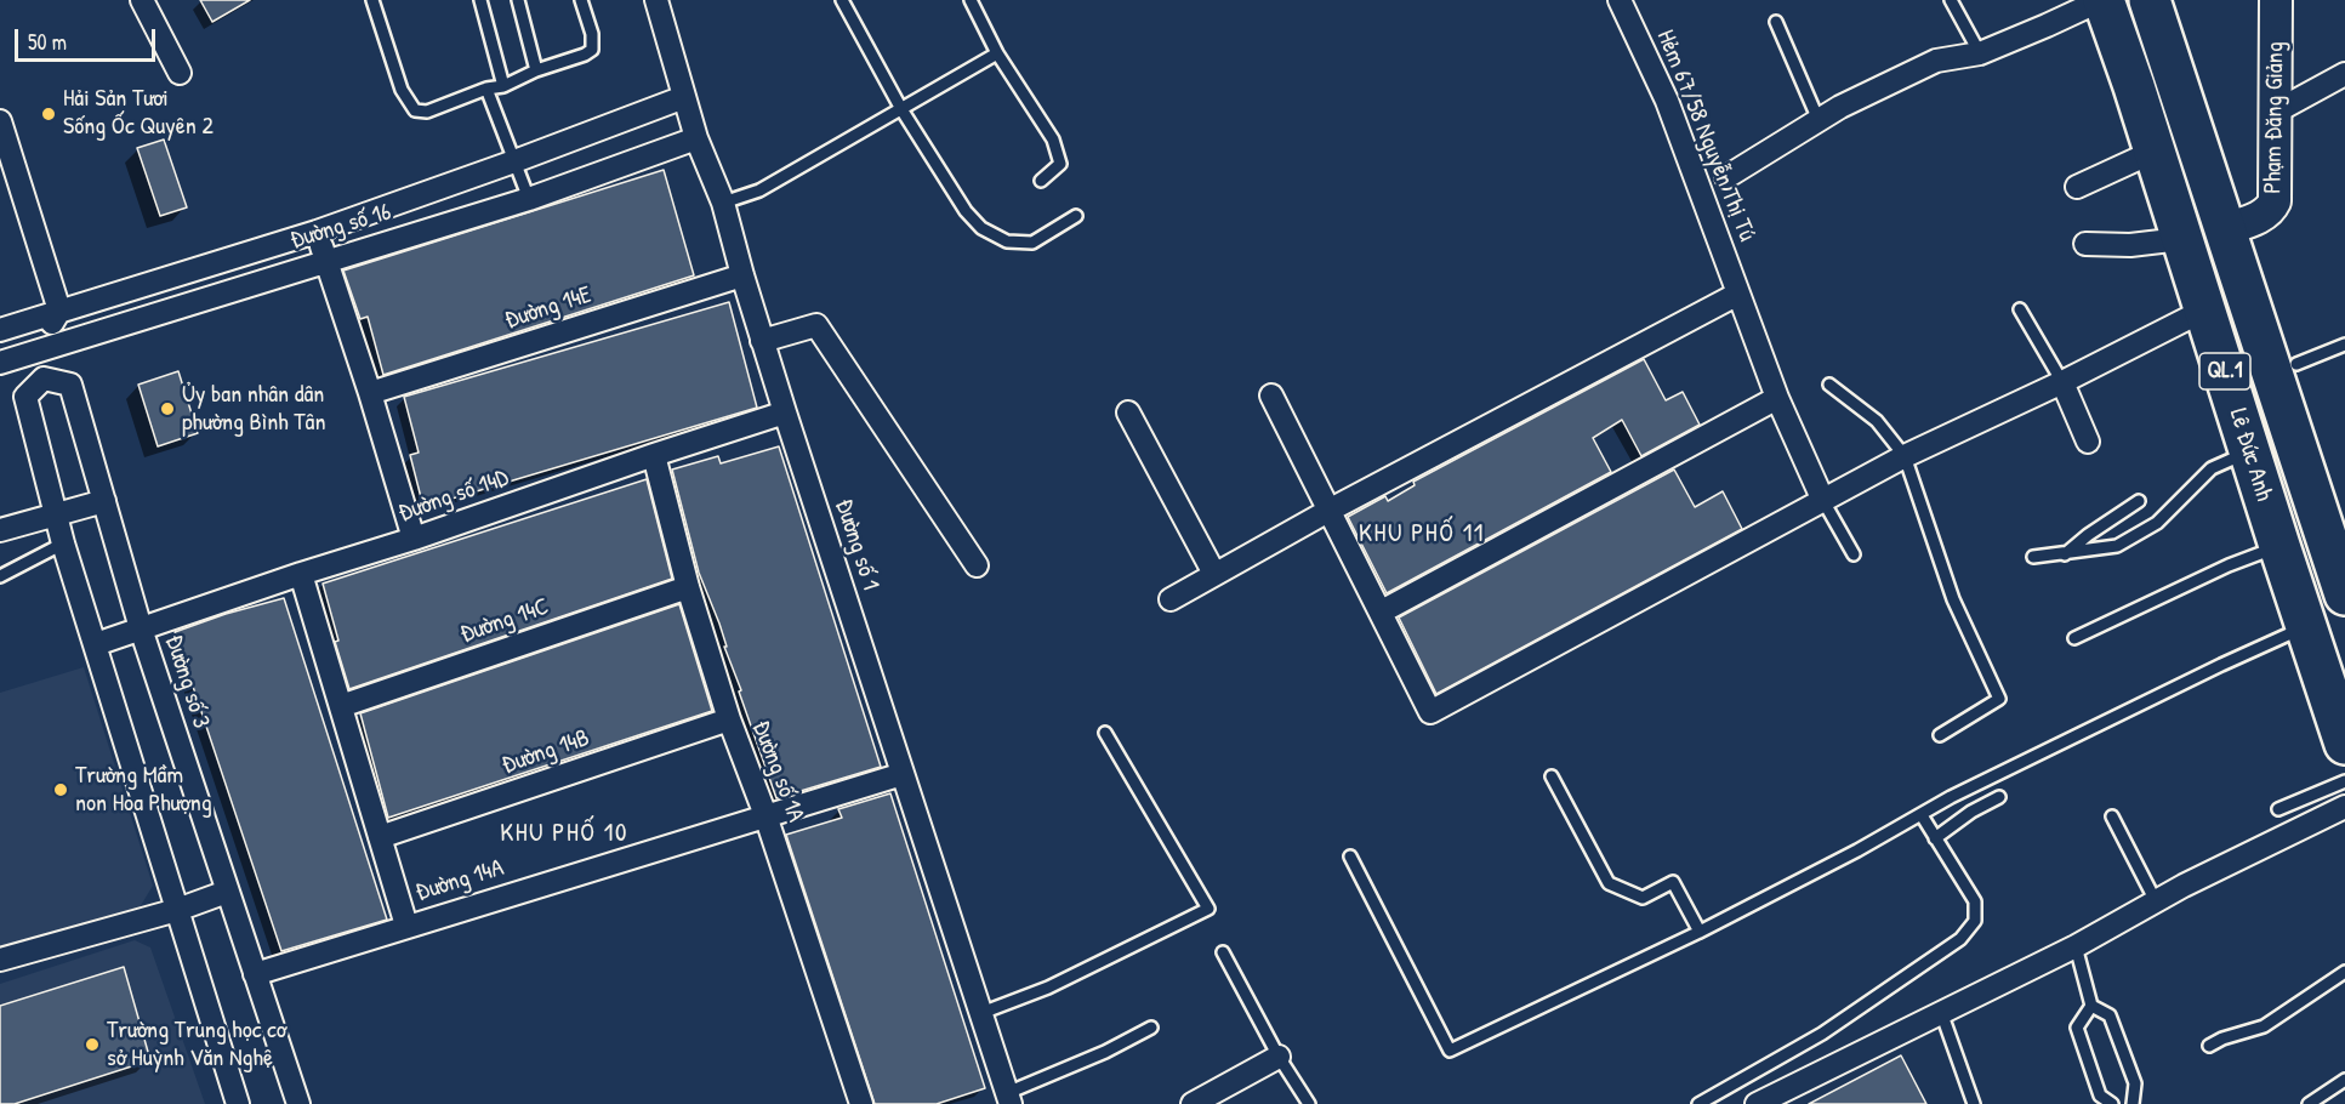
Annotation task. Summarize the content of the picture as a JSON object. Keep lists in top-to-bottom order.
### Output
{
  "streets": {
    "highway": ["QL.1", "Lê Đức Anh"],
    "street": [
      "Phạm Đăng Giảng",
      "Hẻm 67/58 Nguyễn Thị Tú",
      "Đường số 16",
      "Đường 14E",
      "Đường số 14D",
      "Đường số 1",
      "Đường 14C",
      "Đường số 3",
      "Đường 14B",
      "Đường số 1A",
      "Đường 14A"
    ]
  },
  "crossings": [
    ["Phạm Đăng Giảng", "Lê Đức Anh"],
    ["Đường số 16", "Đường số 1"],
    ["Đường 14E", "Đường số 1"],
    ["Đường số 14D", "Đường số 1"],
    ["Đường số 14D", "Đường số 3"],
    ["Đường số 14D", "Đường số 1A"],
    ["Đường số 1", "Đường 14A"],
    ["Đường 14C", "Đường số 1A"],
    ["Đường số 3", "Đường 14A"],
    ["Đường 14B", "Đường số 1A"],
    ["Đường số 1A", "Đường 14A"]
  ],
  "districts": ["KHU PHỐ 11", "KHU PHỐ 10"],
  "places": [
    "Hải Sản Tươi Sống Ốc Quyên 2",
    "Ủy ban nhân dân phường Bình Tân",
    "Trường Mầm non Hoa Phượng",
    "Trường Trung học cơ sở Huỳnh Văn Nghệ"
  ],
  "scale_bar": "50 m"
}
